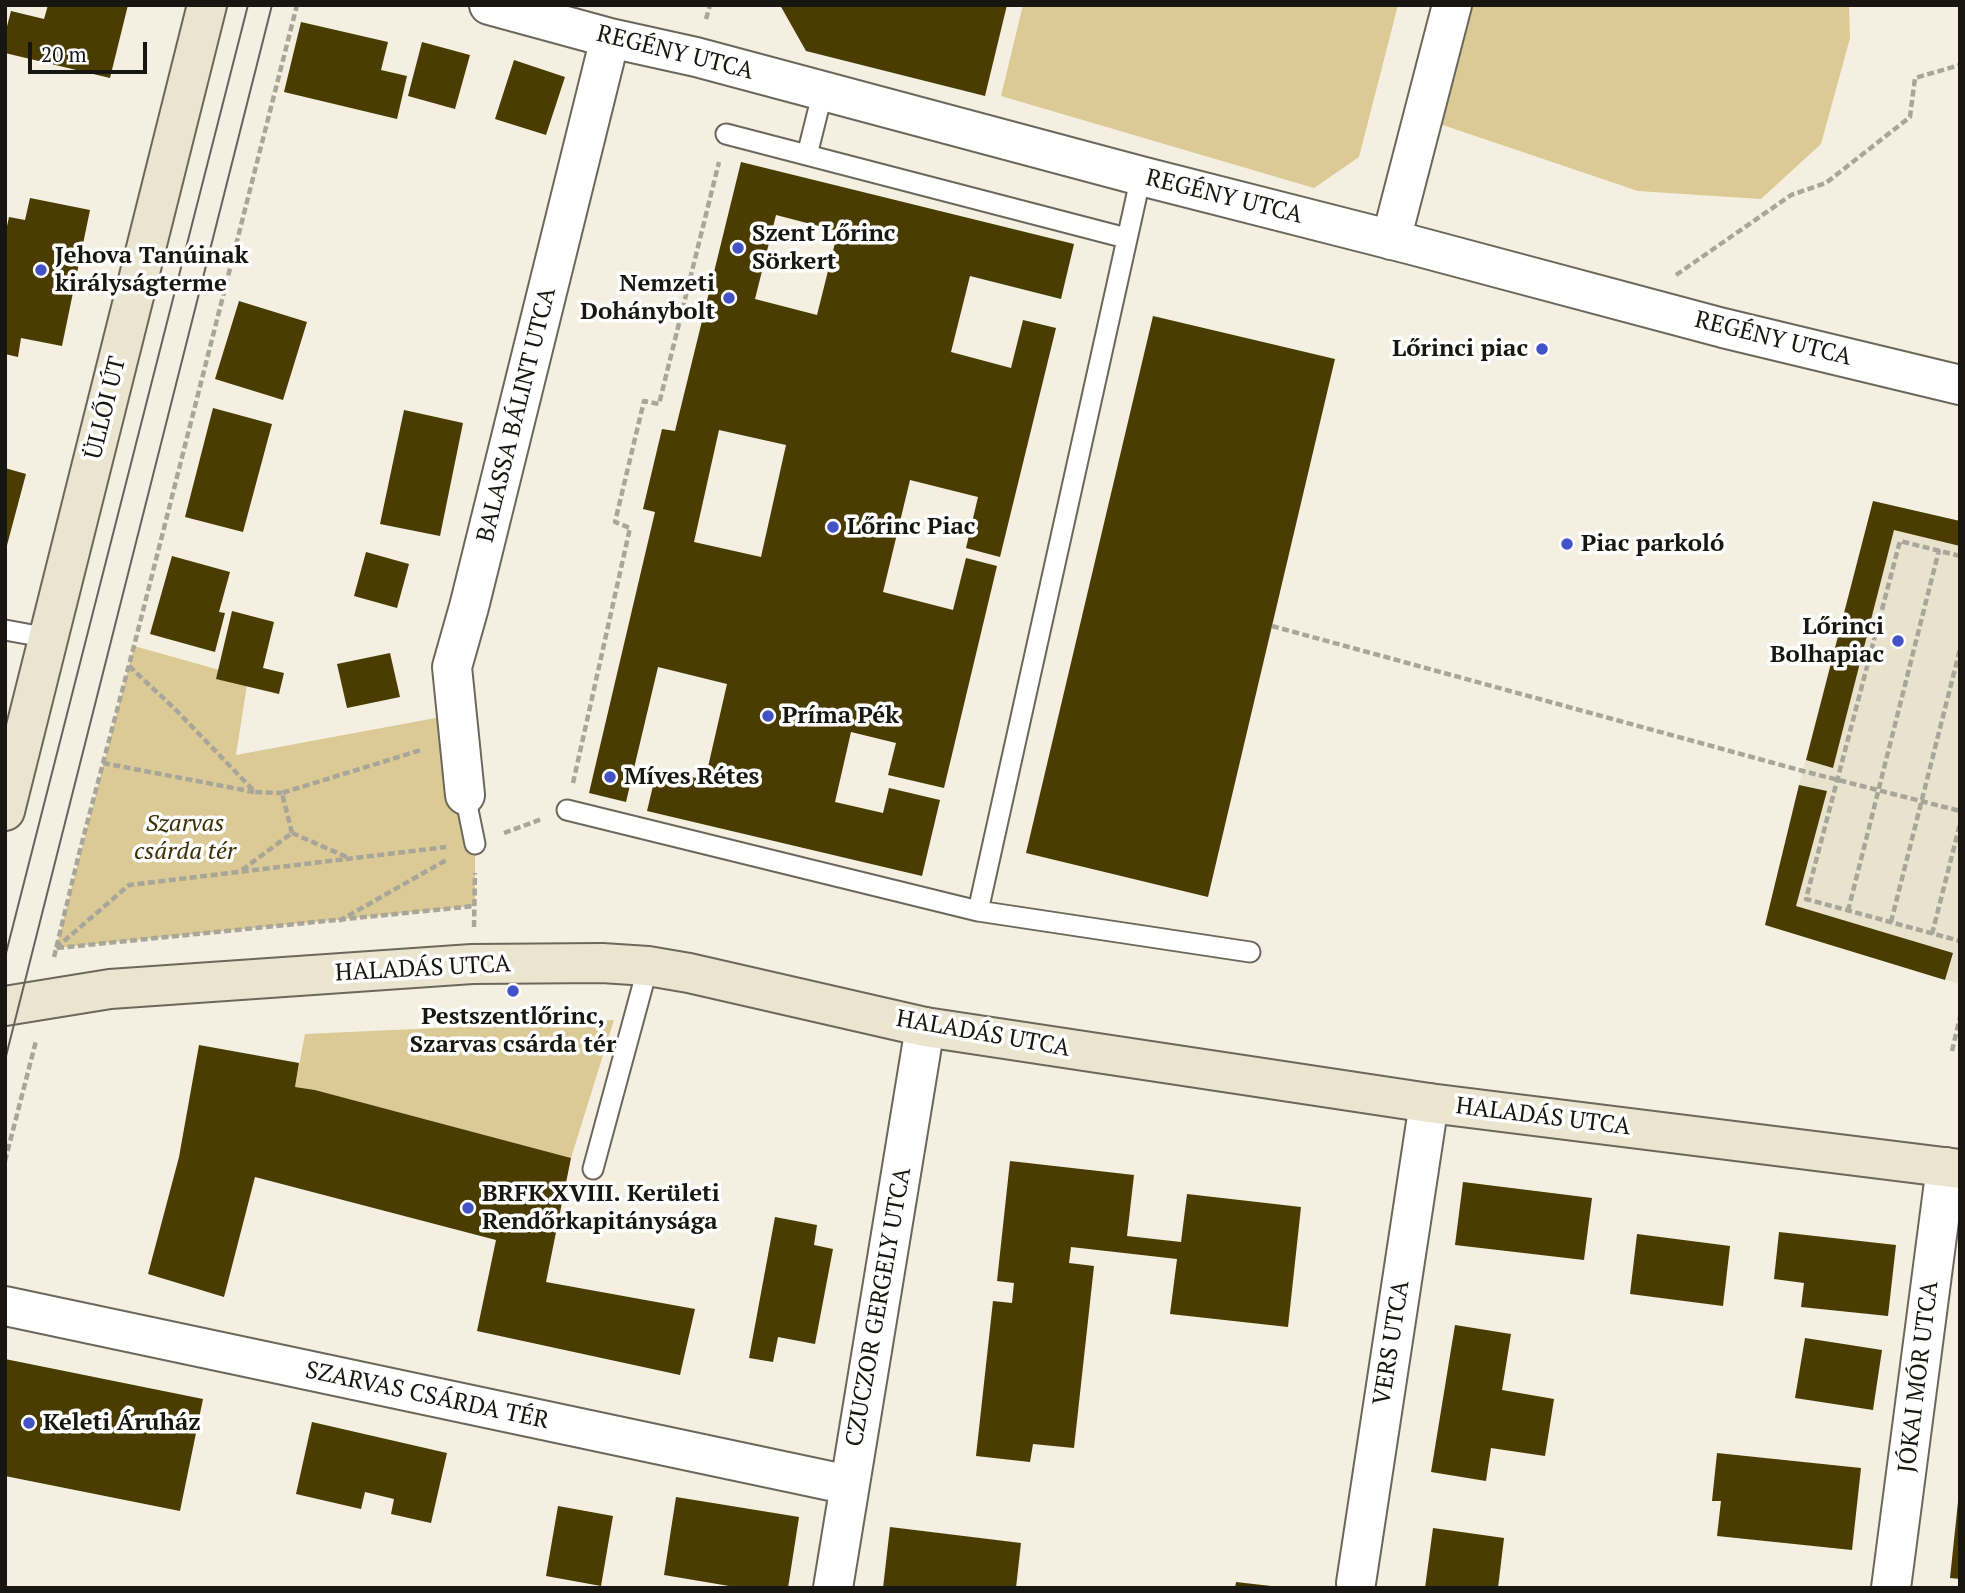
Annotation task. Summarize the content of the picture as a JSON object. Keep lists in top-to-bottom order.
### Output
{
  "streets": {
    "main road": ["ÜLLŐI ÚT", "HALADÁS UTCA"],
    "street": [
      "REGÉNY UTCA",
      "BALASSA BÁLINT UTCA",
      "CZUCZOR GERGELY UTCA",
      "VERS UTCA",
      "JÓKAI MÓR UTCA",
      "SZARVAS CSÁRDA TÉR"
    ]
  },
  "crossings": [
    ["REGÉNY UTCA", "BALASSA BÁLINT UTCA"],
    ["HALADÁS UTCA", "CZUCZOR GERGELY UTCA"],
    ["HALADÁS UTCA", "VERS UTCA"],
    ["HALADÁS UTCA", "JÓKAI MÓR UTCA"],
    ["CZUCZOR GERGELY UTCA", "SZARVAS CSÁRDA TÉR"]
  ],
  "parks": ["Szarvas csárda tér"],
  "places": [
    "Szent Lőrinc Sörkert",
    "Jehova Tanúinak királyságterme",
    "Nemzeti Dohánybolt",
    "Lőrinci piac",
    "Lőrinc Piac",
    "Piac parkoló",
    "Lőrinci Bolhapiac",
    "Príma Pék",
    "Míves Rétes",
    "Pestszentlőrinc, Szarvas csárda tér",
    "BRFK XVIII. Kerületi Rendőrkapitánysága",
    "Keleti Áruház"
  ],
  "scale_bar": "20 m"
}
